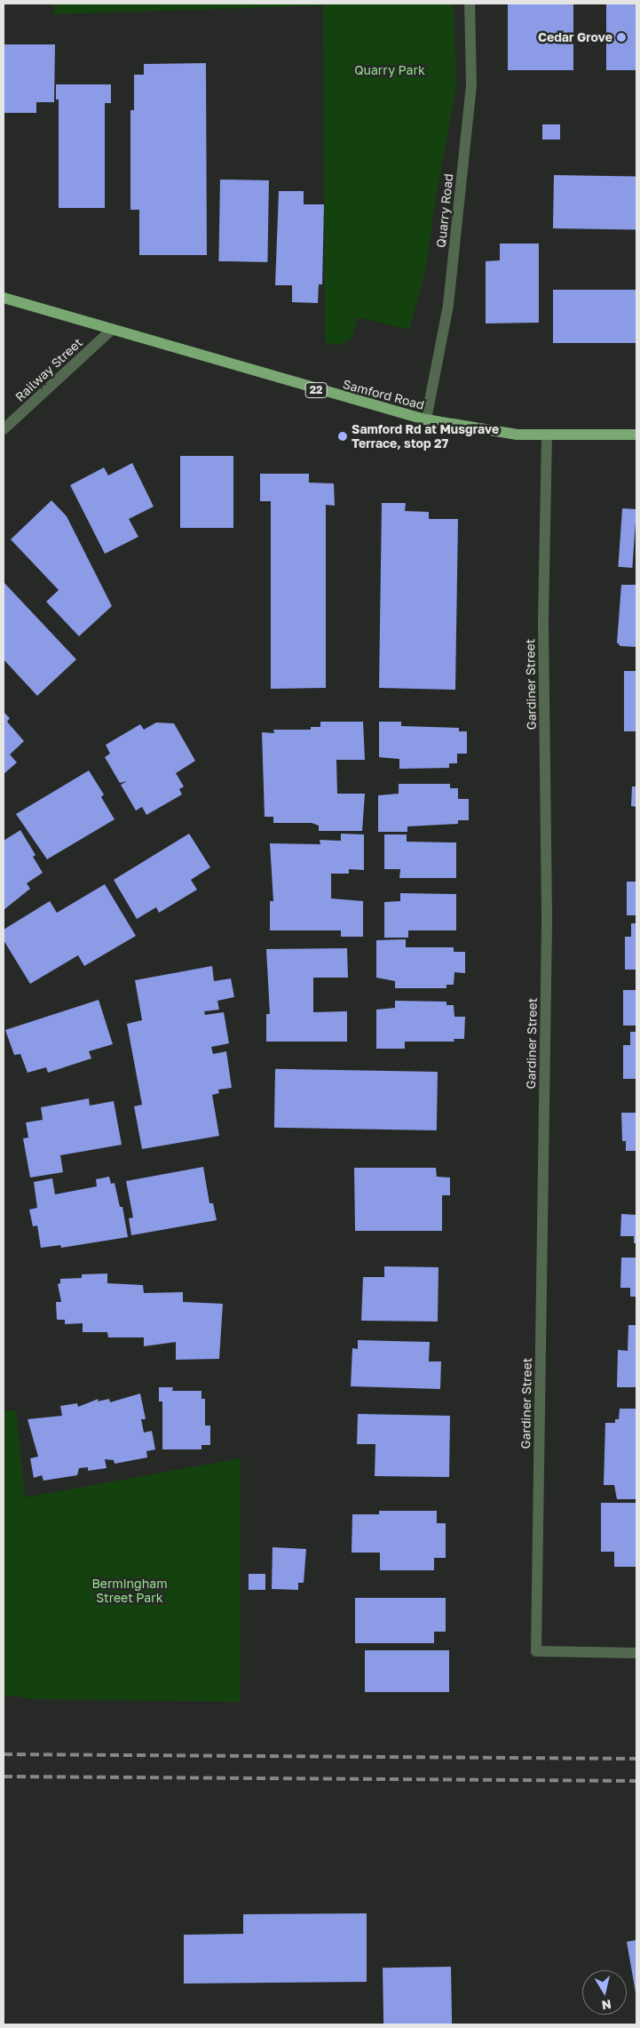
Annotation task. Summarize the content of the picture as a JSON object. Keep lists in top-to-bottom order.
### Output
{
  "streets": {
    "main road": ["22", "Samford Road"],
    "street": ["Quarry Road", "Railway Street", "Gardiner Street"]
  },
  "crossings": [
    ["Quarry Road", "Samford Road"],
    ["Railway Street", "Samford Road"],
    ["Samford Road", "Gardiner Street"]
  ],
  "parks": ["Quarry Park", "Bermingham Street Park"],
  "places": ["Cedar Grove", "Samford Rd at Musgrave Terrace, stop 27"],
  "north": "bottom"
}
